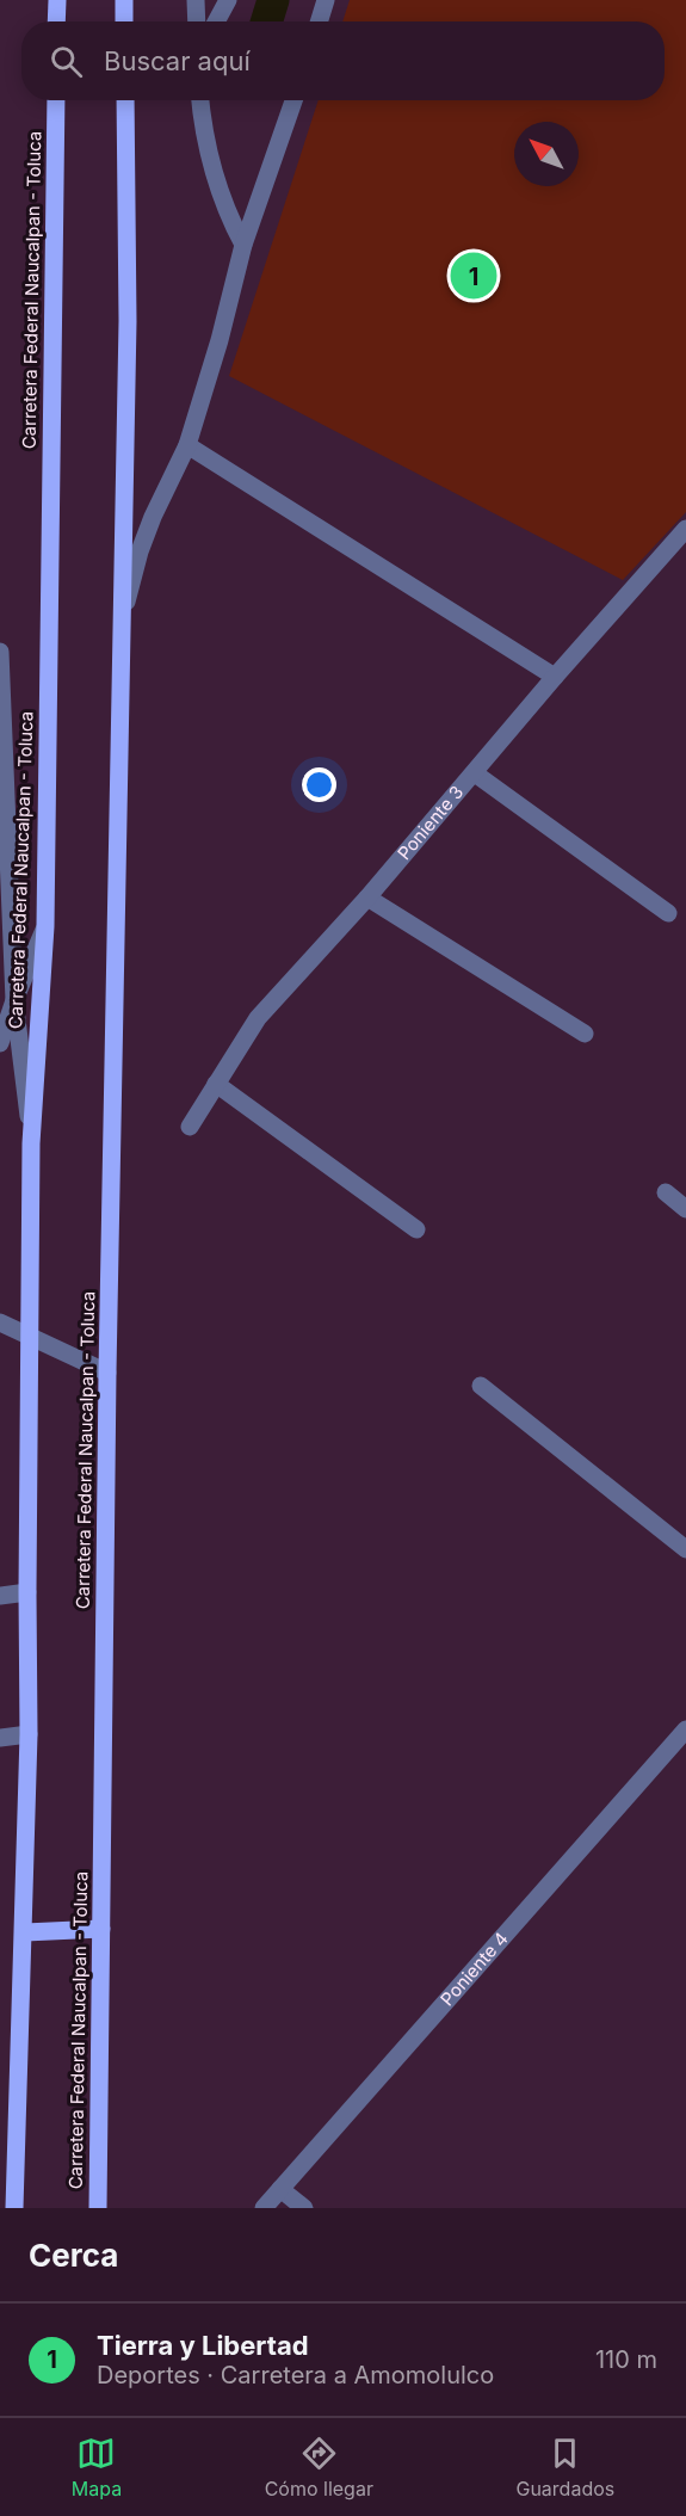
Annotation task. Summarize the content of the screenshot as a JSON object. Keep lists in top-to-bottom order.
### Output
{
  "streets": {
    "main road": ["Carretera Federal Naucalpan - Toluca"],
    "street": ["Poniente 3", "Poniente 4"]
  },
  "north": "top left",
  "page": {
    "search": "Buscar aquí",
    "pins": "1",
    "heading": "Cerca",
    "list": [
      {
        "mark": "1",
        "name": "Tierra y Libertad",
        "note": "Deportes · Carretera a Amomolulco",
        "value": "110 m"
      }
    ],
    "nav": ["Mapa", "Cómo llegar", "Guardados"]
  }
}
